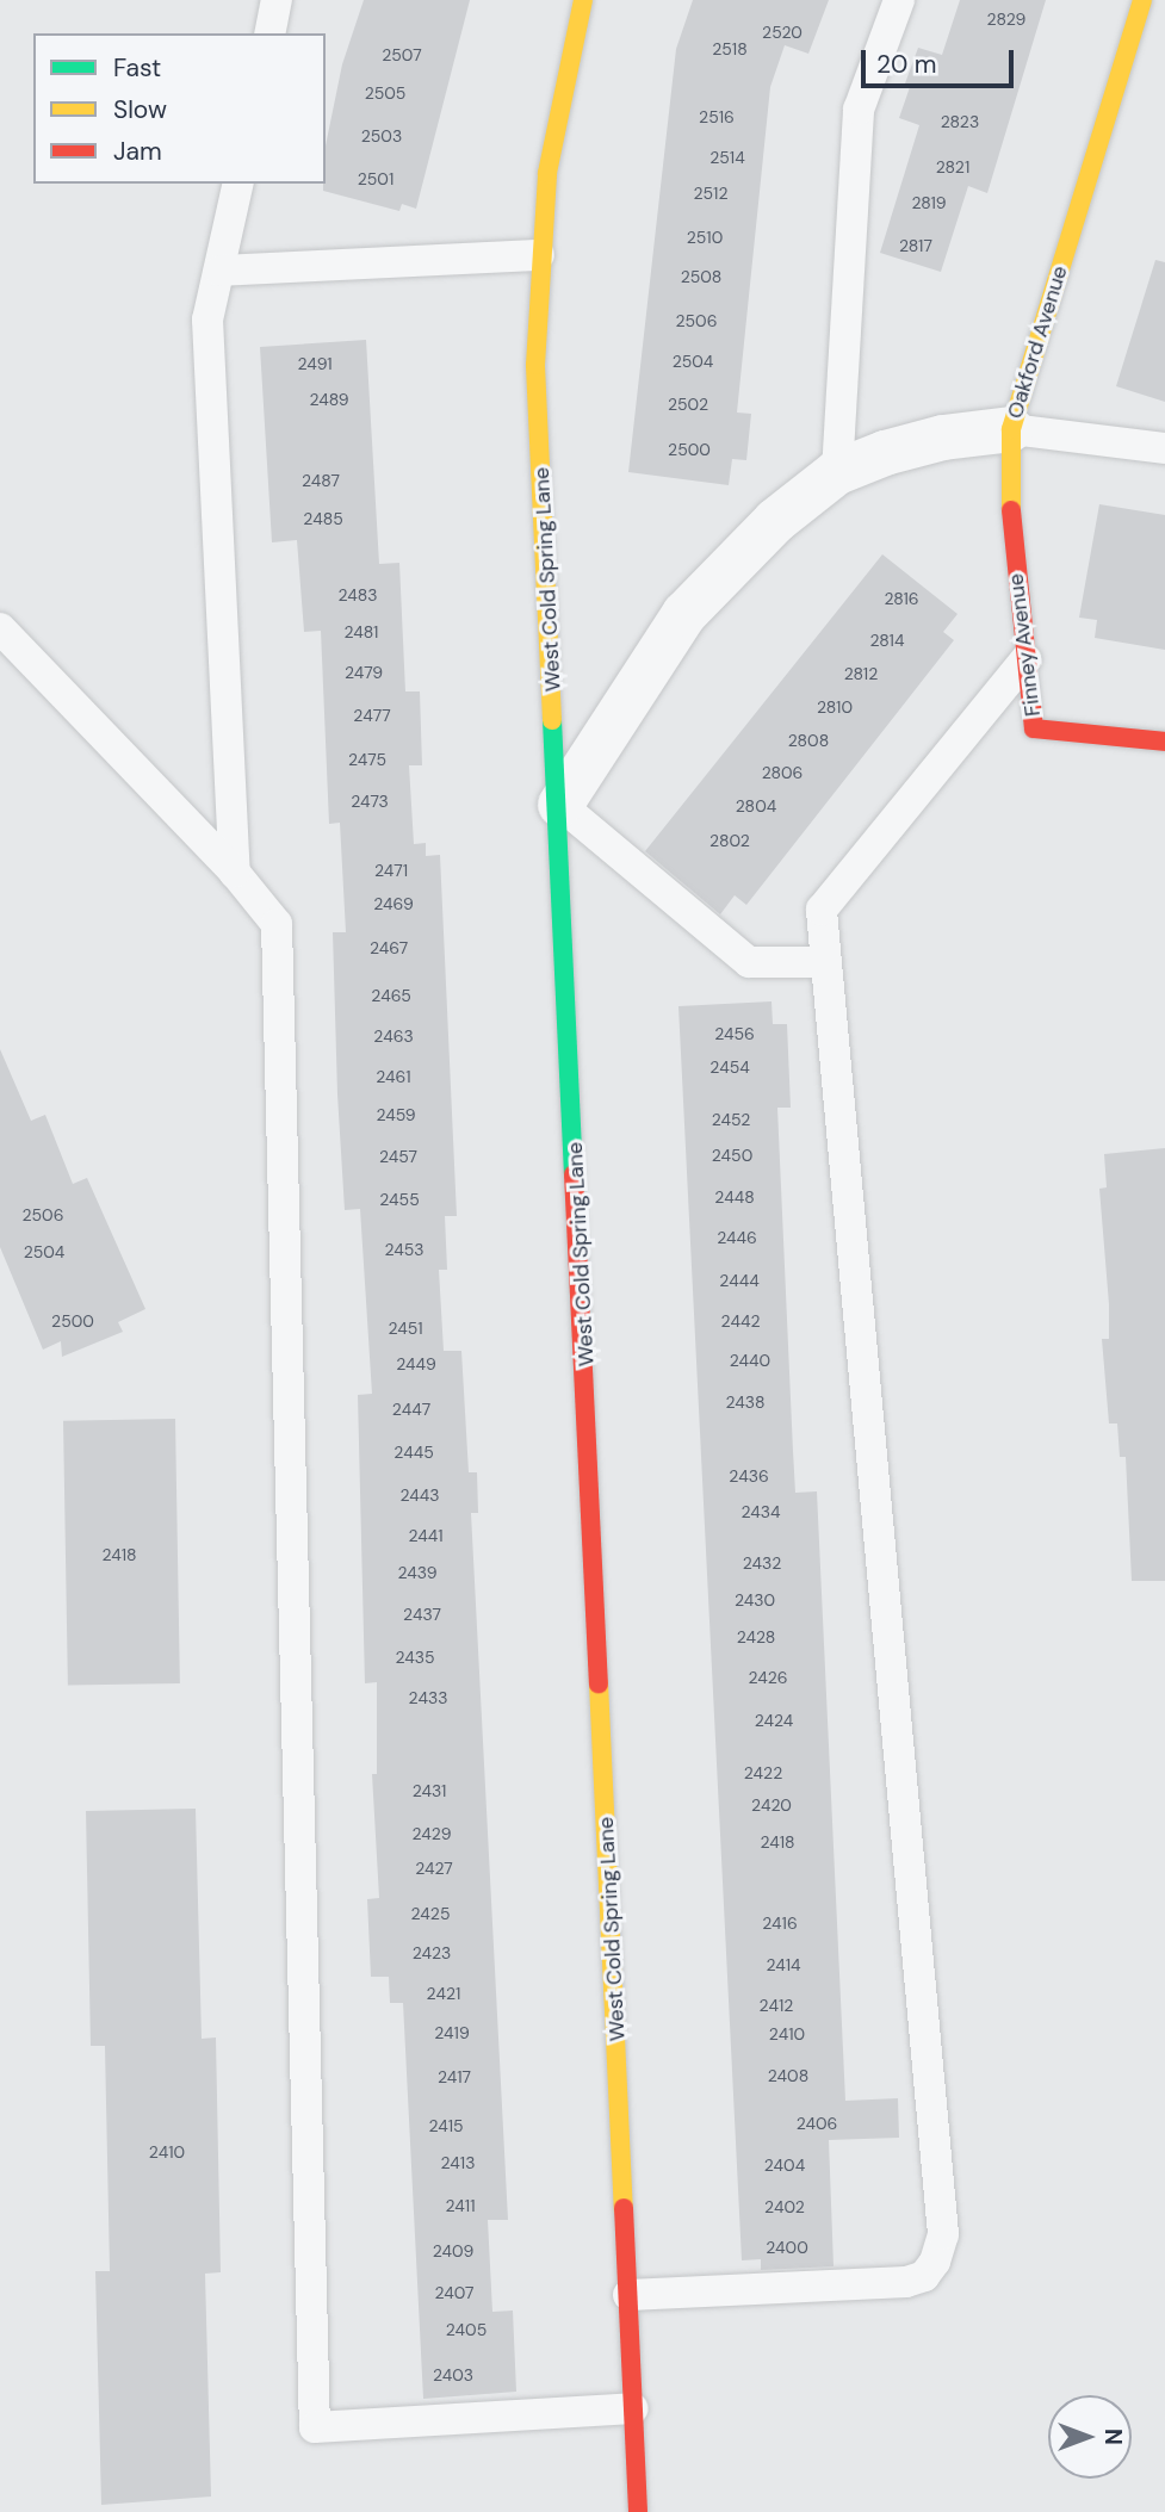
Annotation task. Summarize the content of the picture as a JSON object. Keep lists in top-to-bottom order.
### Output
{
  "streets": {
    "main road": ["Oakford Avenue", "West Cold Spring Lane", "Finney Avenue"]
  },
  "crossings": [
    ["Oakford Avenue", "West Cold Spring Lane"],
    ["Oakford Avenue", "Finney Avenue"]
  ],
  "house_numbers": [
    "2829",
    "2520",
    "2518",
    "2507",
    "2505",
    "2516",
    "2823",
    "2503",
    "2514",
    "2821",
    "2501",
    "2512",
    "2819",
    "2510",
    "2817",
    "2508",
    "2506",
    "2504",
    "2491",
    "2489",
    "2502",
    "2500",
    "2487",
    "2485",
    "2483",
    "2816",
    "2481",
    "2814",
    "2479",
    "2812",
    "2810",
    "2477",
    "2808",
    "2475",
    "2806",
    "2473",
    "2804",
    "2802",
    "2471",
    "2469",
    "2467",
    "2465",
    "2456",
    "2463",
    "2454",
    "2461",
    "2459",
    "2452",
    "2450",
    "2457",
    "2448",
    "2455",
    "2506",
    "2446",
    "2453",
    "2504",
    "2444",
    "2500",
    "2442",
    "2451",
    "2440",
    "2449",
    "2438",
    "2447",
    "2445",
    "2436",
    "2443",
    "2434",
    "2441",
    "2418",
    "2432",
    "2439",
    "2430",
    "2437",
    "2428",
    "2435",
    "2426",
    "2433",
    "2424",
    "2422",
    "2431",
    "2420",
    "2429",
    "2418",
    "2427",
    "2425",
    "2416",
    "2423",
    "2414",
    "2421",
    "2412",
    "2419",
    "2410",
    "2408",
    "2417",
    "2406",
    "2415",
    "2410",
    "2413",
    "2404",
    "2411",
    "2402",
    "2400",
    "2409",
    "2407",
    "2405",
    "2403"
  ],
  "legend": ["Fast", "Slow", "Jam"],
  "scale_bar": "20 m",
  "north": "right"
}
